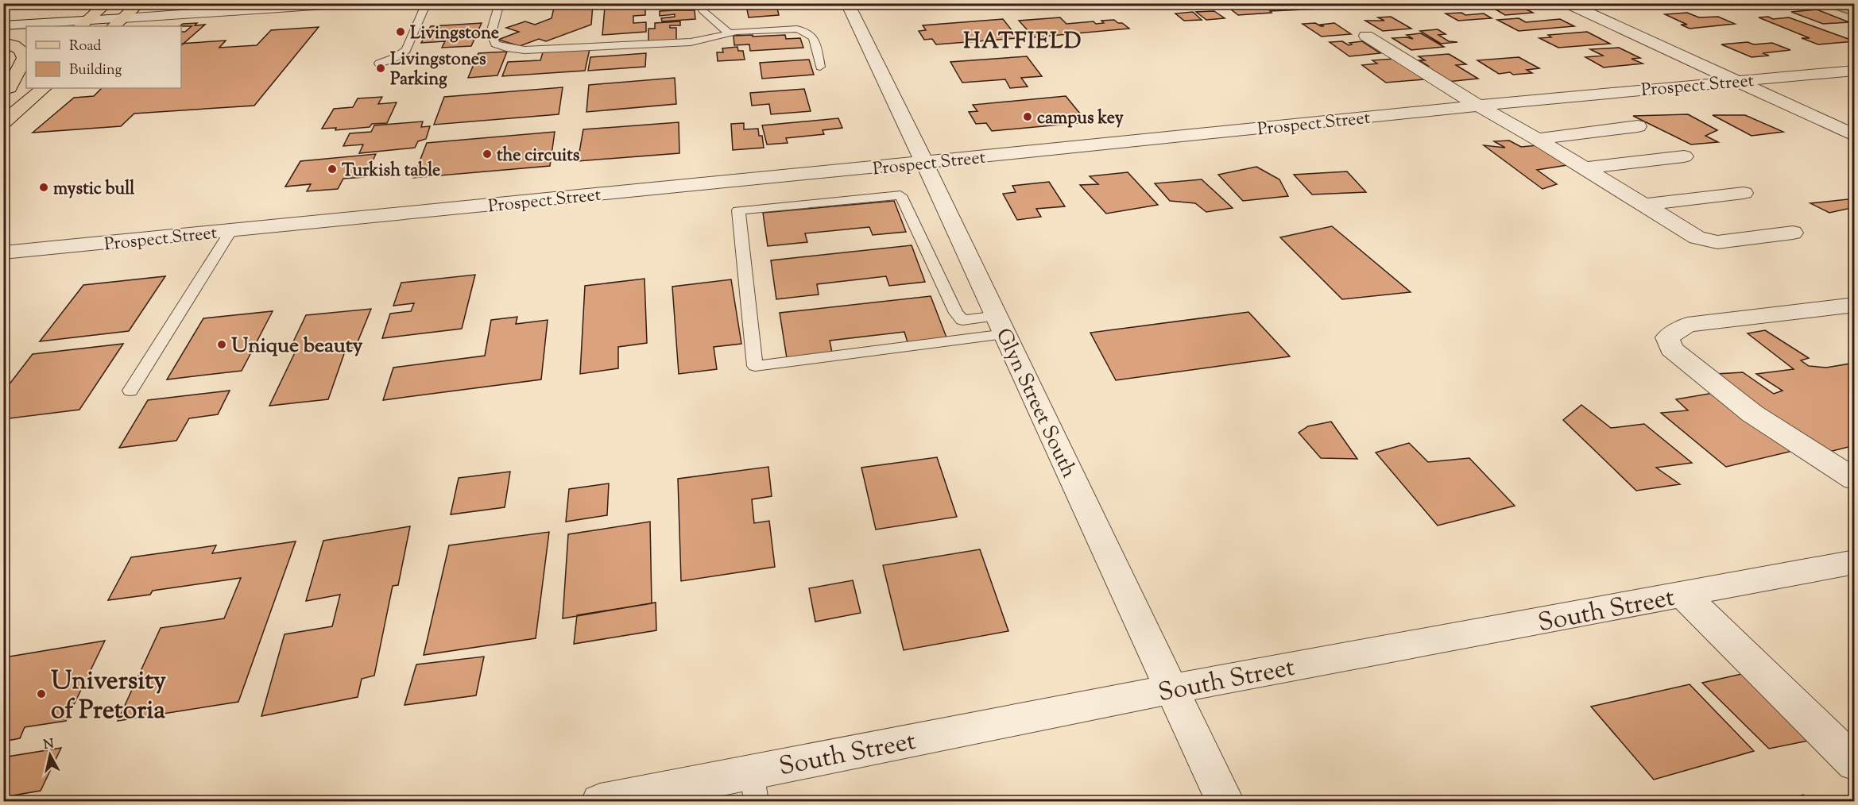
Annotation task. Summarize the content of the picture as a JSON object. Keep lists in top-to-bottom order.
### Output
{
  "streets": {
    "street": ["Prospect Street", "Glyn Street South", "South Street"]
  },
  "crossings": [
    ["Prospect Street", "Glyn Street South"],
    ["Glyn Street South", "South Street"]
  ],
  "districts": ["HATFIELD"],
  "places": [
    "Livingstone",
    "Livingstones Parking",
    "campus key",
    "the circuits",
    "Turkish table",
    "mystic bull",
    "Unique beauty",
    "University of Pretoria"
  ],
  "legend": ["Road", "Building"],
  "north": "top"
}
